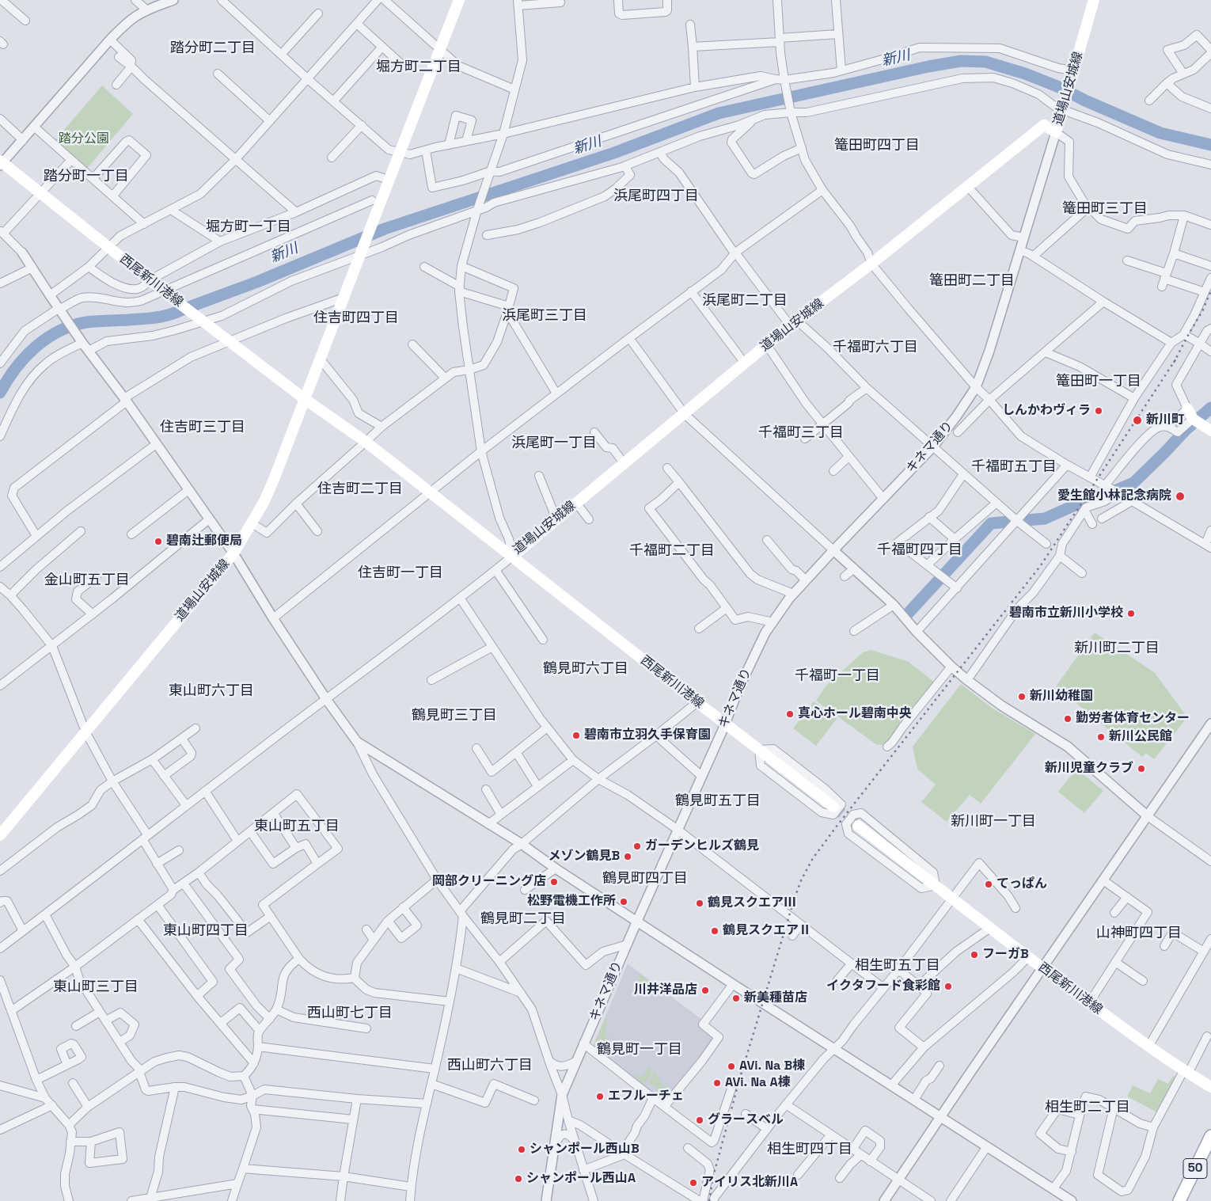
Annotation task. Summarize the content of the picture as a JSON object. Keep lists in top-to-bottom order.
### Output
{
  "streets": {
    "main road": ["道場山安城線", "西尾新川港線", "50"],
    "street": ["キネマ通り"]
  },
  "crossings": [
    ["道場山安城線", "西尾新川港線"],
    ["道場山安城線", "キネマ通り"],
    ["西尾新川港線", "キネマ通り"]
  ],
  "districts": [
    "踏分町二丁目",
    "堀方町二丁目",
    "篭田町四丁目",
    "踏分町一丁目",
    "浜尾町四丁目",
    "篭田町三丁目",
    "堀方町一丁目",
    "篭田町二丁目",
    "浜尾町二丁目",
    "浜尾町三丁目",
    "住吉町四丁目",
    "千福町六丁目",
    "篭田町一丁目",
    "住吉町三丁目",
    "千福町三丁目",
    "浜尾町一丁目",
    "千福町五丁目",
    "住吉町二丁目",
    "千福町四丁目",
    "千福町二丁目",
    "住吉町一丁目",
    "金山町五丁目",
    "新川町二丁目",
    "鶴見町六丁目",
    "千福町一丁目",
    "東山町六丁目",
    "鶴見町三丁目",
    "鶴見町五丁目",
    "新川町一丁目",
    "東山町五丁目",
    "鶴見町四丁目",
    "鶴見町二丁目",
    "東山町四丁目",
    "山神町四丁目",
    "相生町五丁目",
    "東山町三丁目",
    "西山町七丁目",
    "鶴見町一丁目",
    "西山町六丁目",
    "相生町二丁目",
    "相生町四丁目"
  ],
  "water": ["新川"],
  "parks": ["踏分公園"],
  "places": [
    "しんかわヴィラ",
    "新川町",
    "愛生館小林記念病院",
    "碧南辻郵便局",
    "碧南市立新川小学校",
    "新川幼稚園",
    "真心ホール碧南中央",
    "勤労者体育センター",
    "碧南市立羽久手保育園",
    "新川公民館",
    "新川児童クラブ",
    "ガーデンヒルズ鶴見",
    "メゾン鶴見B",
    "岡部クリーニング店",
    "てっぱん",
    "松野電機工作所",
    "鶴見スクエアⅢ",
    "鶴見スクエアⅡ",
    "フーガB",
    "イクタフード食彩館",
    "川井洋品店",
    "新美種苗店",
    "AVi. Na B棟",
    "AVi. Na A棟",
    "エフルーチェ",
    "グラースベル",
    "シャンポール西山B",
    "シャンポール西山A",
    "アイリス北新川A"
  ]
}
